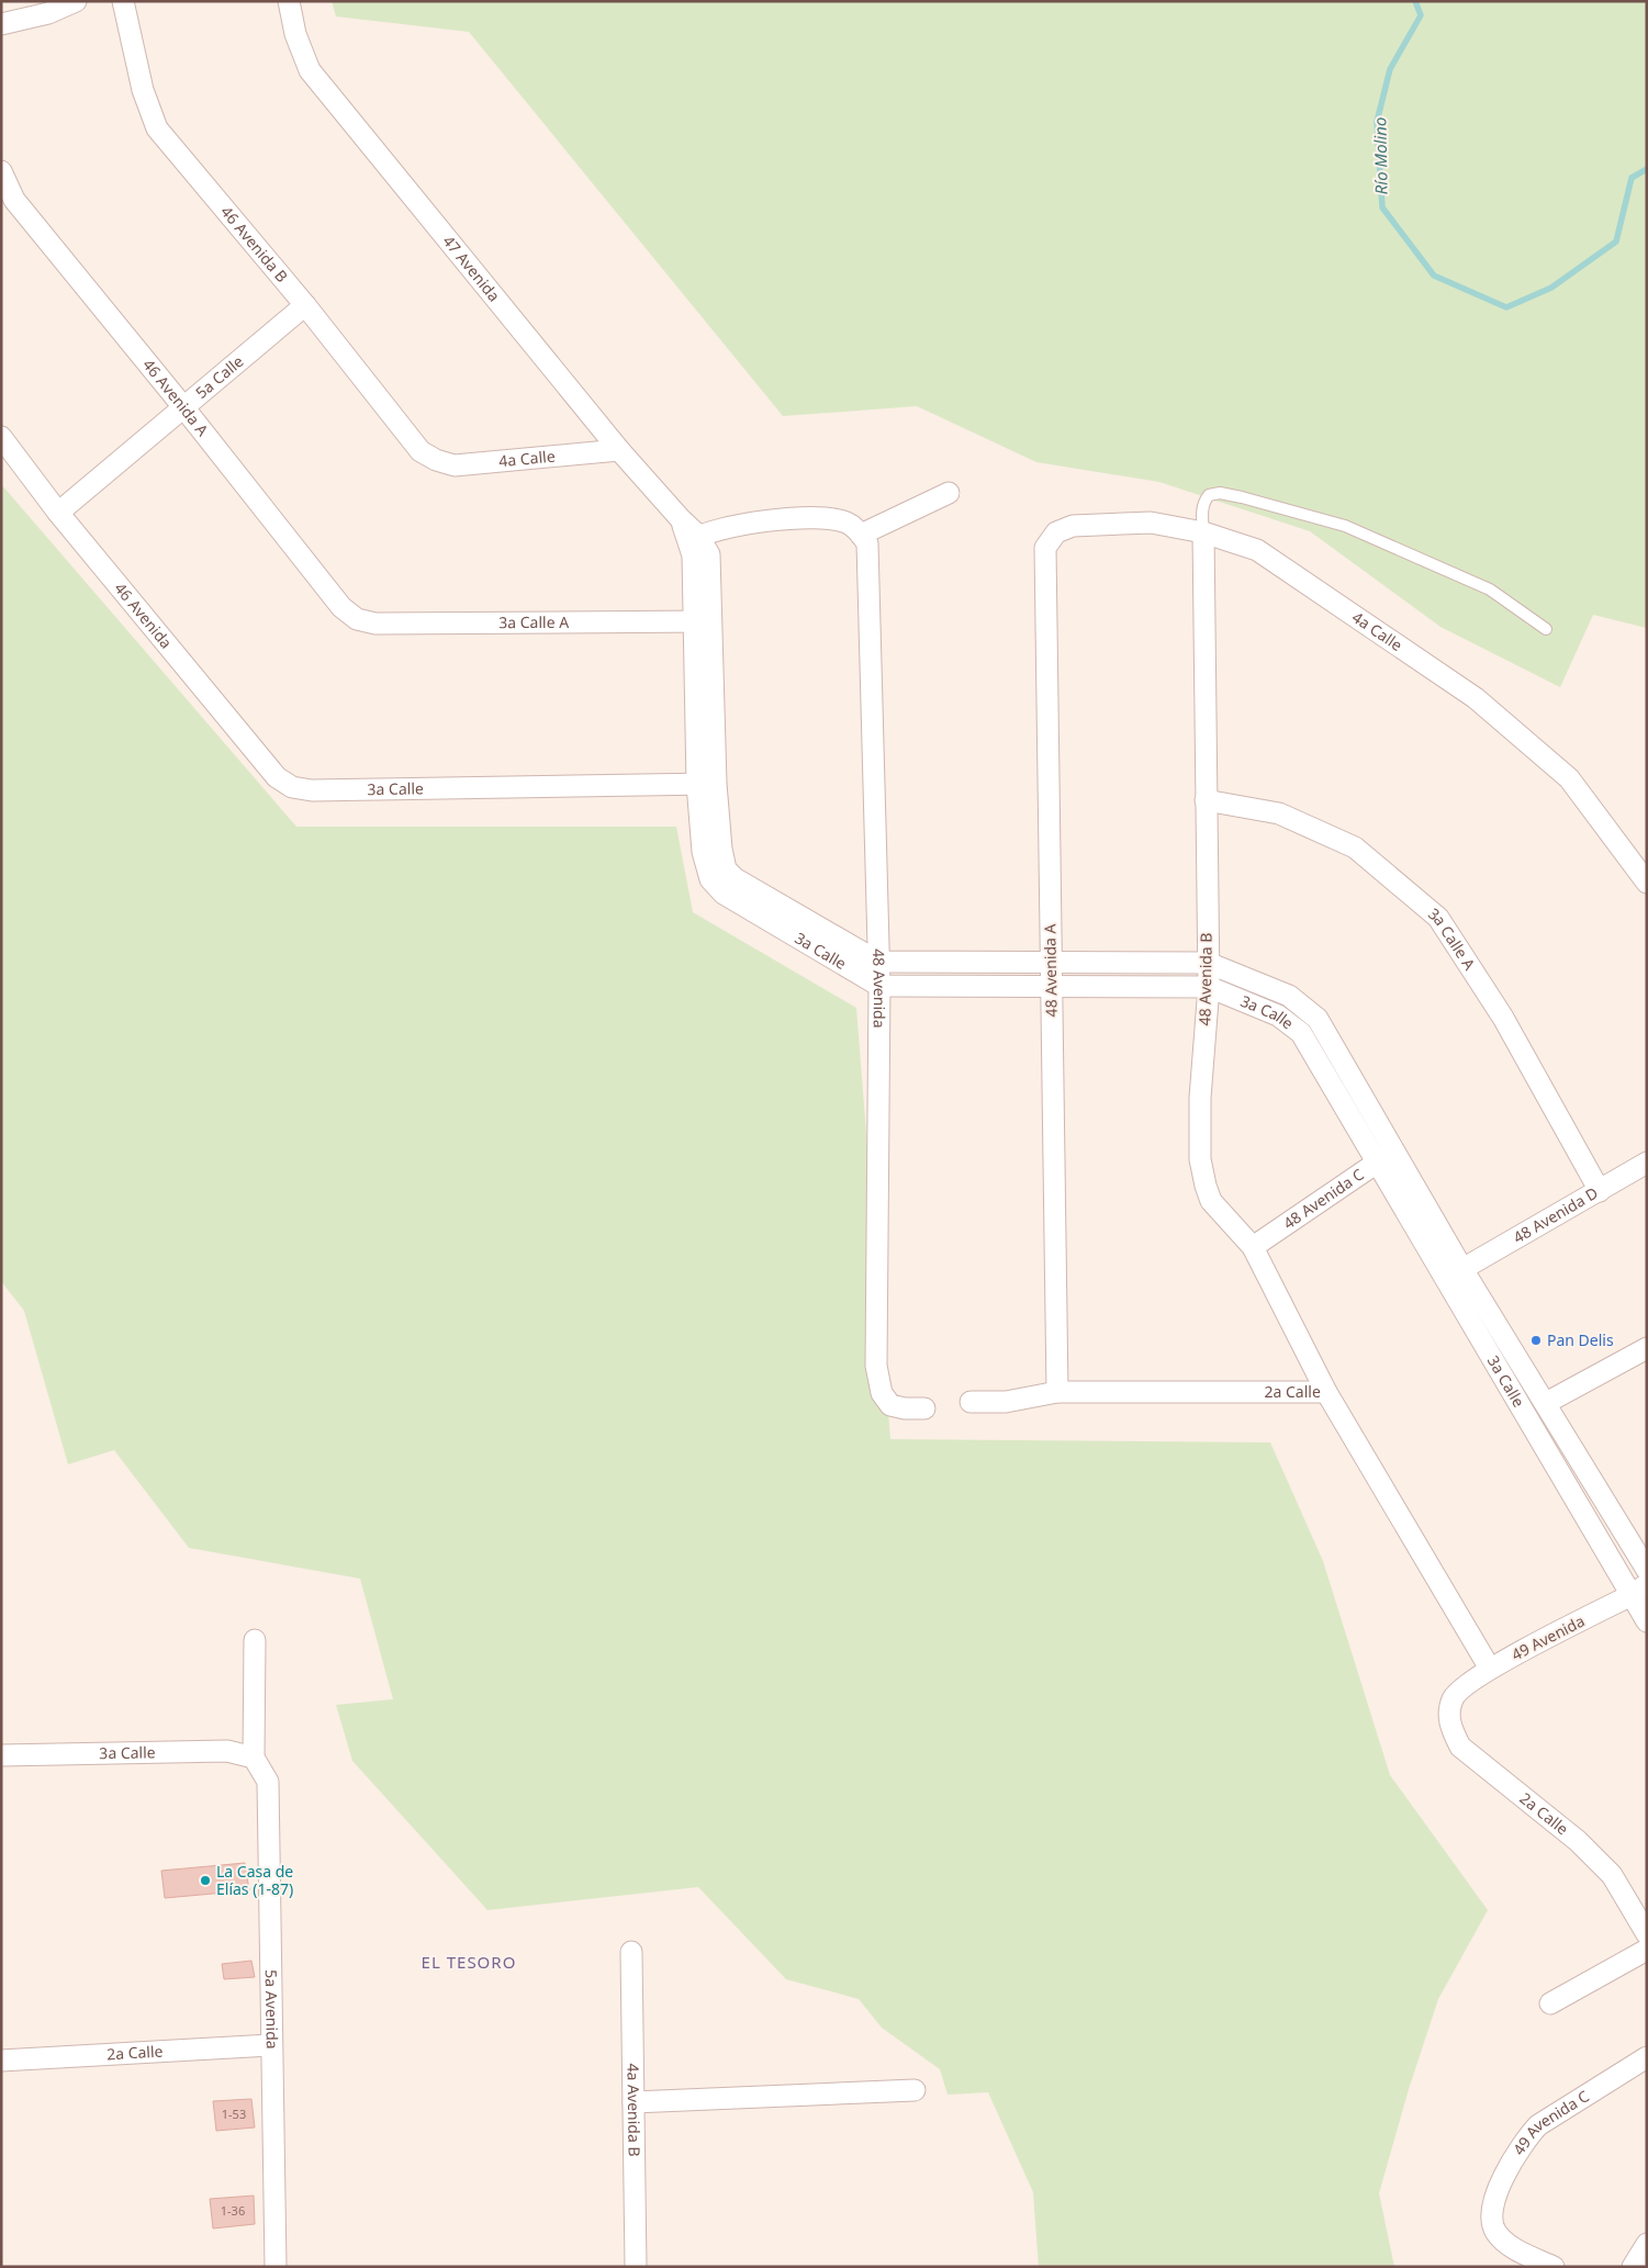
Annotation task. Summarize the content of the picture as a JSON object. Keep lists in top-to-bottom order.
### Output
{
  "streets": {
    "street": [
      "46 Avenida B",
      "47 Avenida",
      "5a Calle",
      "46 Avenida A",
      "4a Calle",
      "46 Avenida",
      "3a Calle A",
      "3a Calle",
      "48 Avenida A",
      "48 Avenida B",
      "48 Avenida",
      "48 Avenida C",
      "48 Avenida D",
      "2a Calle",
      "49 Avenida",
      "5a Avenida",
      "4a Avenida B",
      "49 Avenida C"
    ]
  },
  "crossings": [
    ["46 Avenida B", "5a Calle"],
    ["46 Avenida B", "4a Calle"],
    ["47 Avenida", "4a Calle"],
    ["47 Avenida", "3a Calle"],
    ["5a Calle", "46 Avenida A"],
    ["5a Calle", "46 Avenida"],
    ["46 Avenida A", "3a Calle A"],
    ["4a Calle", "48 Avenida A"],
    ["4a Calle", "48 Avenida B"],
    ["46 Avenida", "3a Calle"],
    ["3a Calle A", "3a Calle"],
    ["3a Calle A", "48 Avenida B"],
    ["3a Calle A", "48 Avenida D"],
    ["3a Calle", "48 Avenida A"],
    ["3a Calle", "48 Avenida B"],
    ["3a Calle", "48 Avenida"],
    ["3a Calle", "48 Avenida C"],
    ["3a Calle", "48 Avenida D"],
    ["3a Calle", "49 Avenida"],
    ["3a Calle", "5a Avenida"],
    ["48 Avenida A", "2a Calle"],
    ["48 Avenida B", "48 Avenida C"],
    ["48 Avenida B", "2a Calle"],
    ["2a Calle", "49 Avenida"],
    ["2a Calle", "5a Avenida"]
  ],
  "districts": ["EL TESORO"],
  "water": ["Río Molino"],
  "places": ["Pan Delis", "La Casa de Elías (1-87)"],
  "house_numbers": ["1-53", "1-36"]
}
